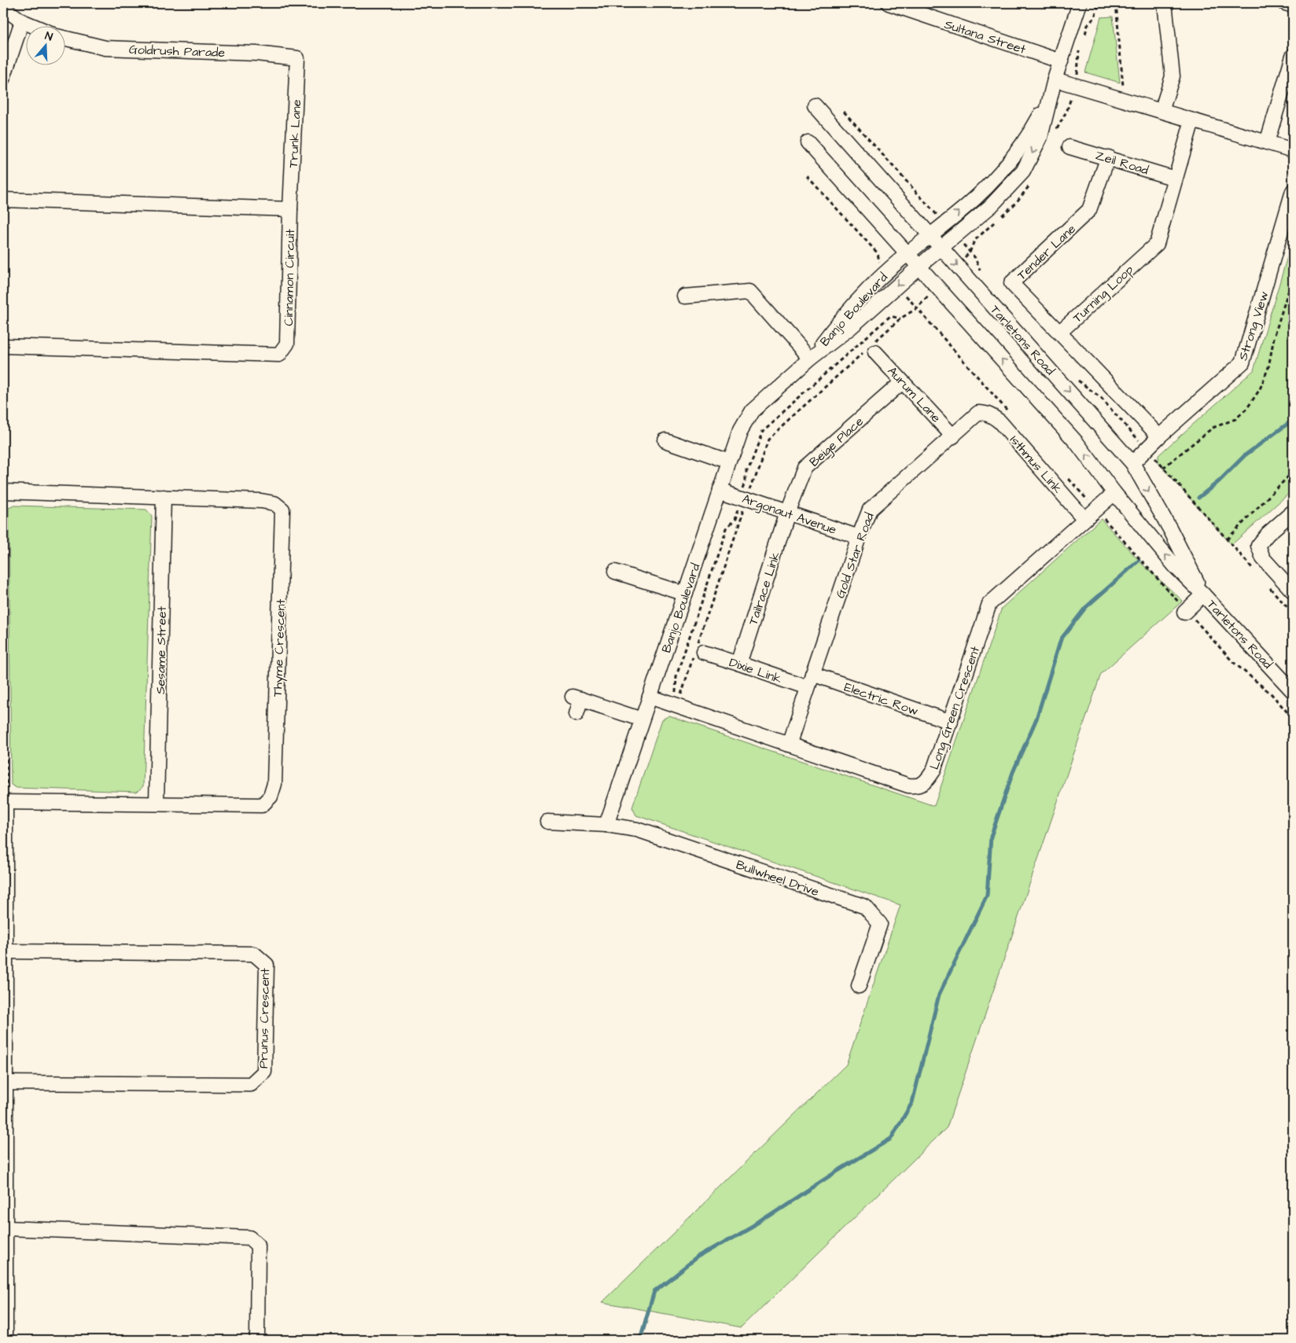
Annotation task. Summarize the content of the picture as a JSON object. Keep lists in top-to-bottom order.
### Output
{
  "streets": {
    "street": [
      "Sultana Street",
      "Goldrush Parade",
      "Trunk Lane",
      "Zeil Road",
      "Tender Lane",
      "Cinnamon Circuit",
      "Turning Loop",
      "Banjo Boulevard",
      "Strong View",
      "Tarletons Road",
      "Aurum Lane",
      "Beige Place",
      "Isthmus Link",
      "Argonaut Avenue",
      "Gold Star Road",
      "Tailrace Link",
      "Thyme Crescent",
      "Sesame Street",
      "Dixie Link",
      "Electric Row",
      "Long Green Crescent",
      "Bullwheel Drive",
      "Prunus Crescent"
    ]
  },
  "crossings": [
    ["Sultana Street", "Banjo Boulevard"],
    ["Goldrush Parade", "Trunk Lane"],
    ["Trunk Lane", "Cinnamon Circuit"],
    ["Zeil Road", "Tender Lane"],
    ["Zeil Road", "Turning Loop"],
    ["Tender Lane", "Turning Loop"],
    ["Banjo Boulevard", "Tarletons Road"],
    ["Banjo Boulevard", "Argonaut Avenue"],
    ["Banjo Boulevard", "Long Green Crescent"],
    ["Banjo Boulevard", "Bullwheel Drive"],
    ["Strong View", "Tarletons Road"],
    ["Tarletons Road", "Long Green Crescent"],
    ["Aurum Lane", "Beige Place"],
    ["Aurum Lane", "Gold Star Road"],
    ["Beige Place", "Argonaut Avenue"],
    ["Beige Place", "Tailrace Link"],
    ["Isthmus Link", "Gold Star Road"],
    ["Isthmus Link", "Long Green Crescent"],
    ["Argonaut Avenue", "Gold Star Road"],
    ["Argonaut Avenue", "Tailrace Link"],
    ["Gold Star Road", "Dixie Link"],
    ["Gold Star Road", "Electric Row"],
    ["Gold Star Road", "Long Green Crescent"],
    ["Tailrace Link", "Dixie Link"],
    ["Thyme Crescent", "Sesame Street"],
    ["Electric Row", "Long Green Crescent"]
  ],
  "north": "top"
}
